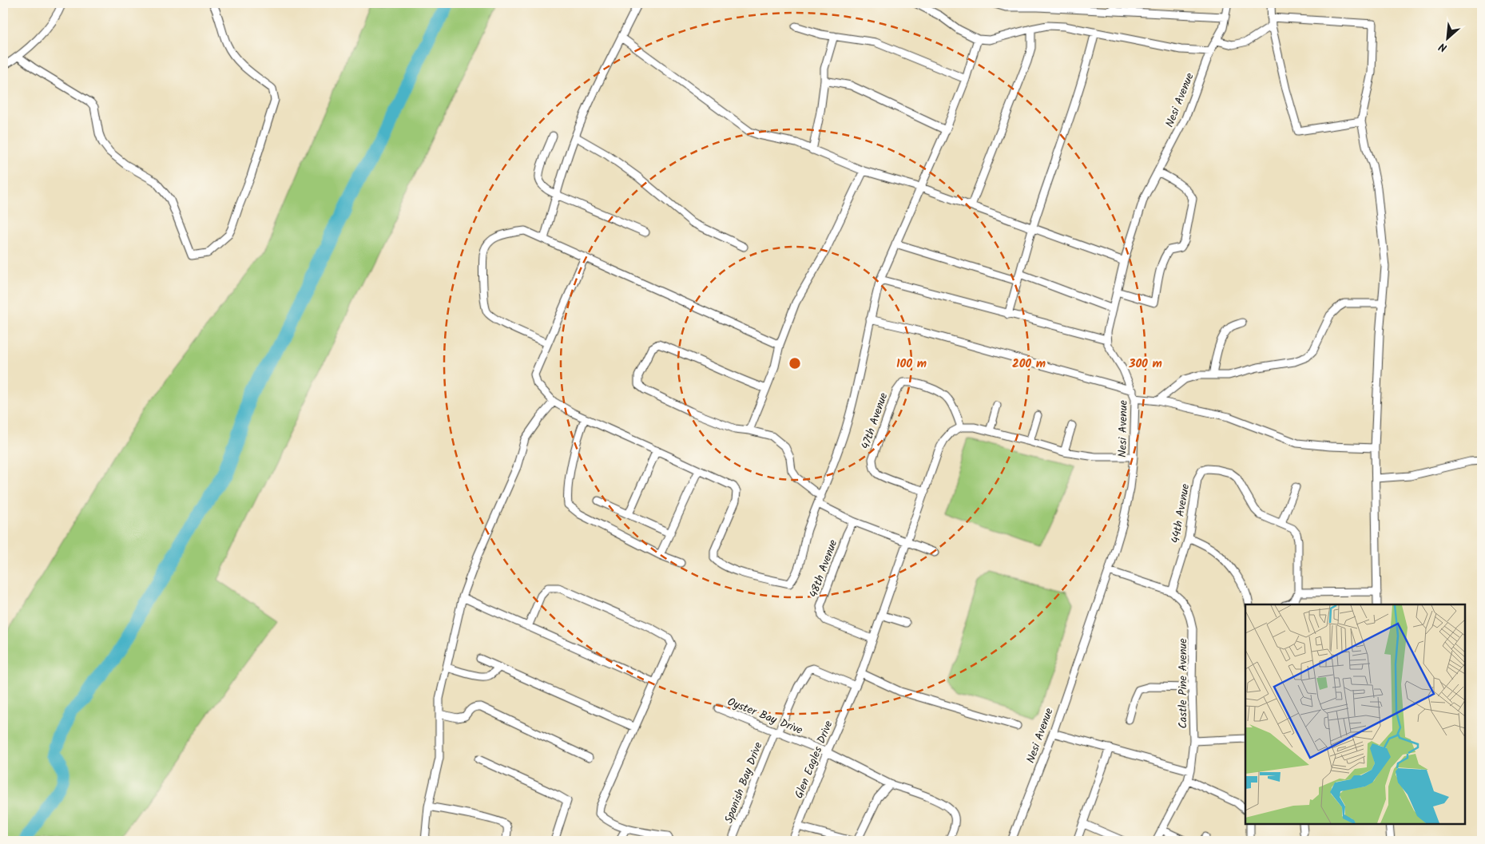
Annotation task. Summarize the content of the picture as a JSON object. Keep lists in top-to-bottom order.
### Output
{
  "streets": {
    "street": [
      "Nesi Avenue",
      "47th Avenue",
      "44th Avenue",
      "48th Avenue",
      "Castle Pine Avenue",
      "Oyster Bay Drive",
      "Glen Eagles Drive",
      "Spanish Bay Drive"
    ]
  },
  "crossings": [
    ["Nesi Avenue", "Castle Pine Avenue"],
    ["47th Avenue", "Glen Eagles Drive"],
    ["44th Avenue", "Castle Pine Avenue"],
    ["48th Avenue", "Glen Eagles Drive"],
    ["Oyster Bay Drive", "Glen Eagles Drive"],
    ["Oyster Bay Drive", "Spanish Bay Drive"]
  ],
  "north": "bottom left",
  "rings": ["100 m", "200 m", "300 m"]
}
